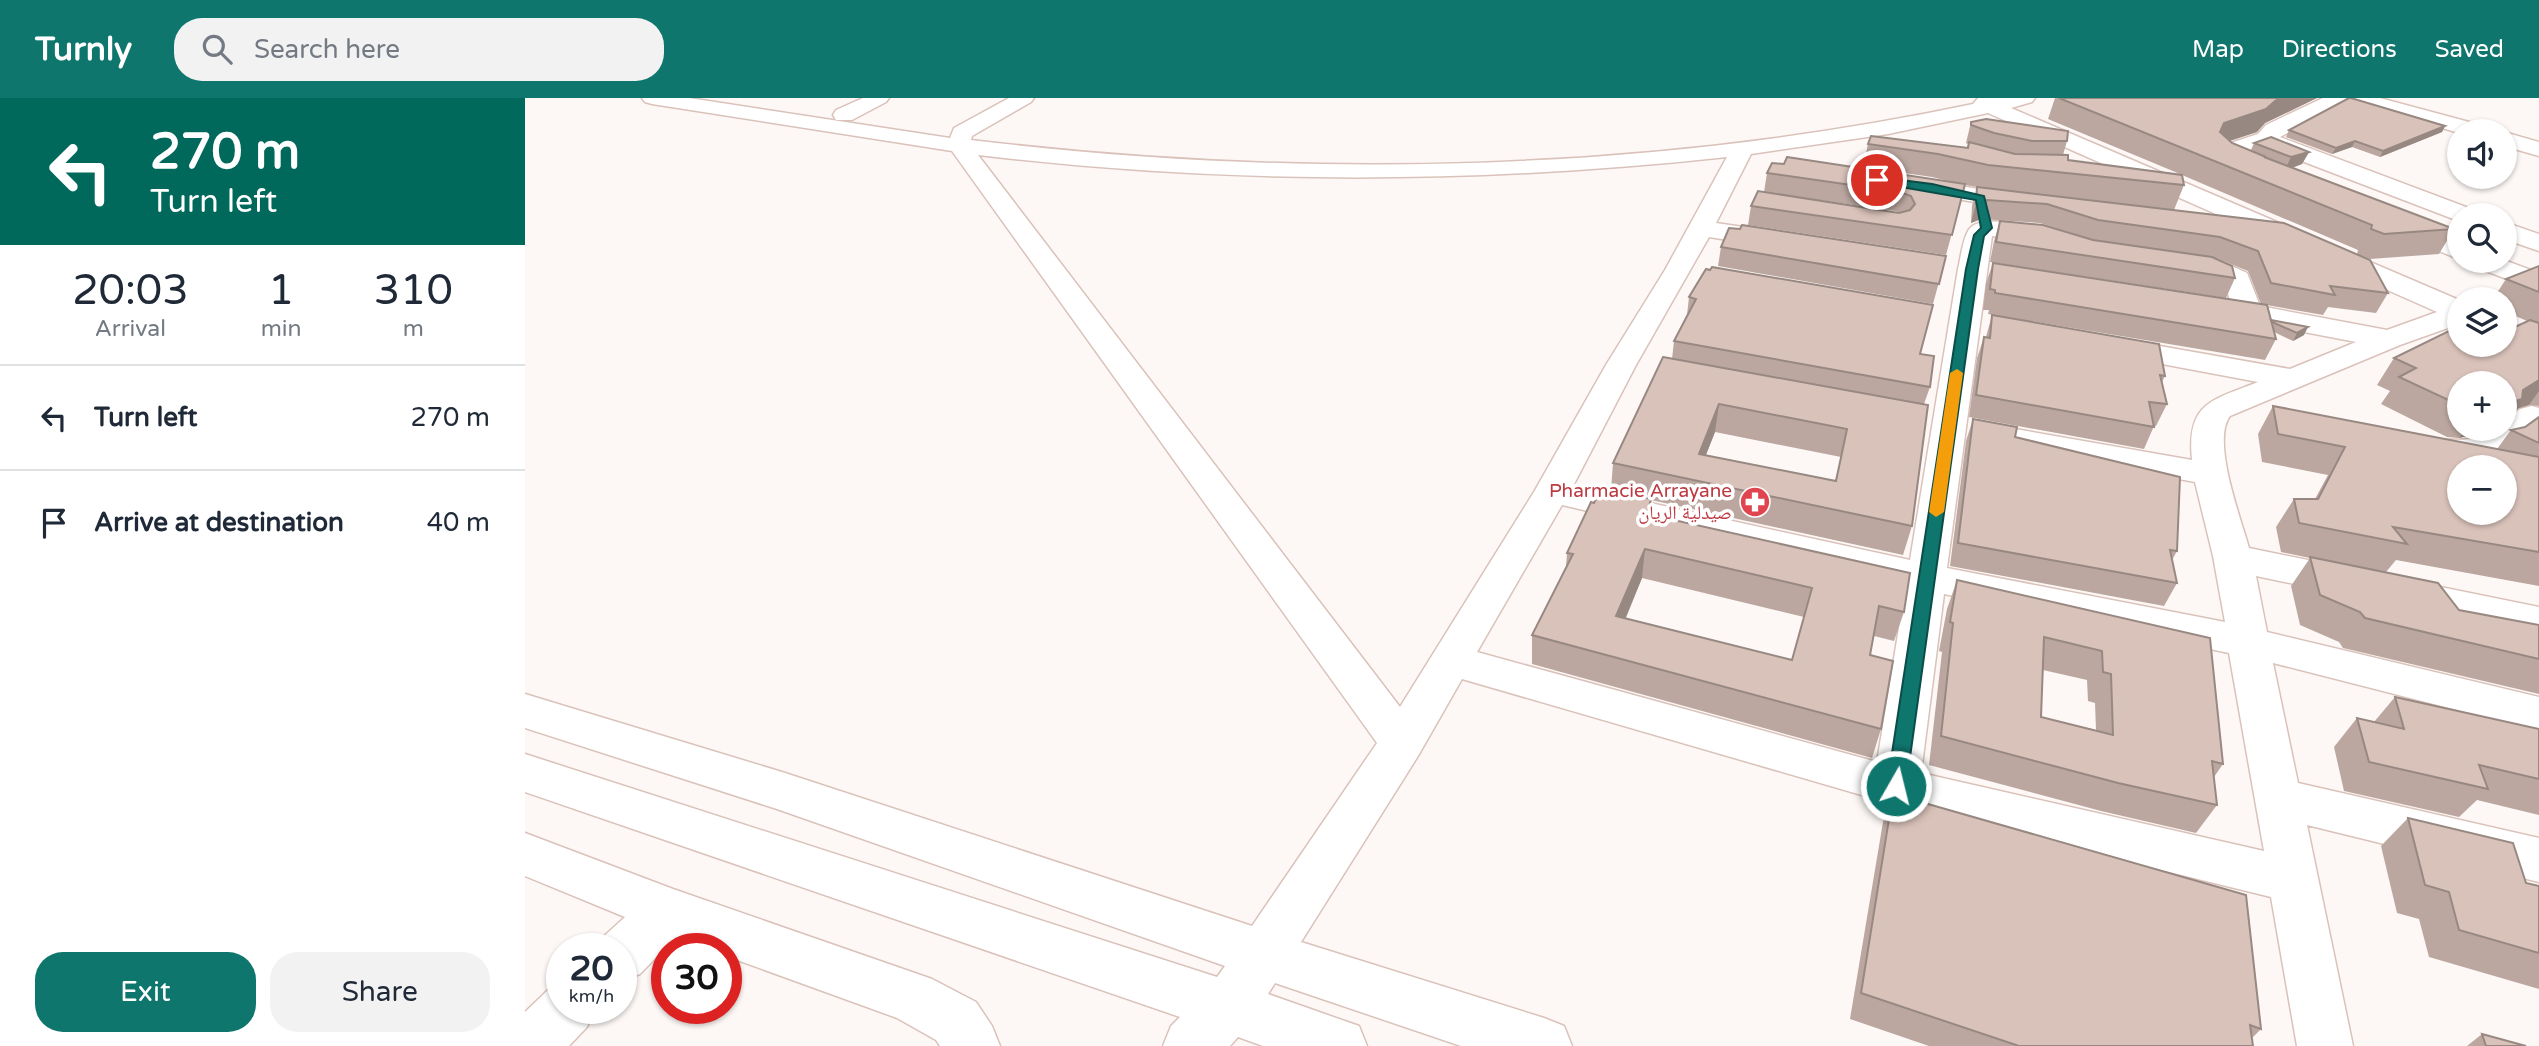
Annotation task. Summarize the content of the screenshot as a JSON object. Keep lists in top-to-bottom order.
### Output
{
  "places": {
    "pharmacy": ["Pharmacie Arrayane صيدلية الريان"]
  },
  "page": {
    "header": "Turnly",
    "search": "Search here",
    "nav": ["Map", "Directions", "Saved"],
    "turn": ["270 m", "Turn left"],
    "map_buttons": ["+", "−"],
    "eta": [
      "20:03",
      "Arrival",
      "1",
      "min",
      "310",
      "m"
    ],
    "list": [
      {
        "name": "Turn left",
        "value": "270 m"
      },
      {
        "name": "Arrive at destination",
        "value": "40 m"
      }
    ],
    "speed": "20 km/h",
    "limit": "30",
    "buttons": ["Exit", "Share"]
  }
}
